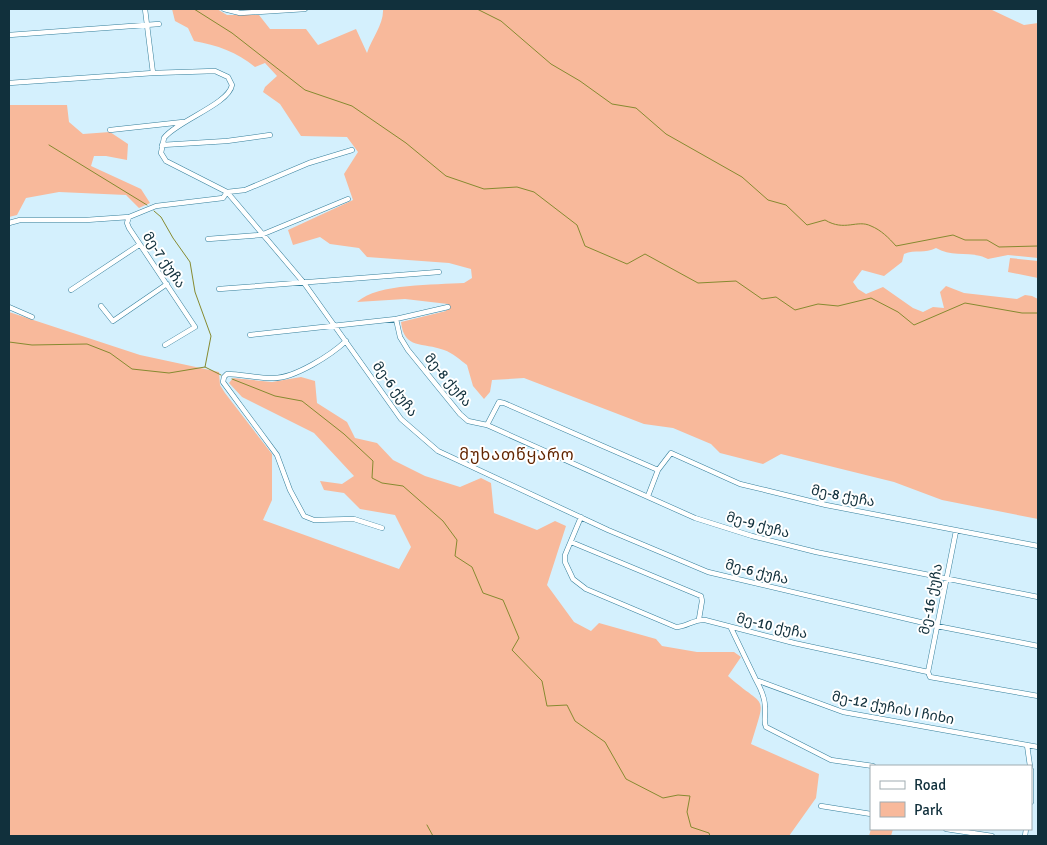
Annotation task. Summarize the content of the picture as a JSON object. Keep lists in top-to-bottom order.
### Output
{
  "streets": {
    "street": [
      "მე-7 ქუჩა",
      "მე-8 ქუჩა",
      "მე-6 ქუჩა",
      "მე-9 ქუჩა",
      "მე-16 ქუჩა",
      "მე-10 ქუჩა",
      "მე-12 ქუჩის I ჩიხი"
    ]
  },
  "crossings": [
    ["მე-8 ქუჩა", "მე-9 ქუჩა"],
    ["მე-8 ქუჩა", "მე-16 ქუჩა"],
    ["მე-6 ქუჩა", "მე-16 ქუჩა"],
    ["მე-9 ქუჩა", "მე-16 ქუჩა"],
    ["მე-16 ქუჩა", "მე-10 ქუჩა"]
  ],
  "districts": ["მუხათწყარო"],
  "legend": ["Road", "Park"]
}
